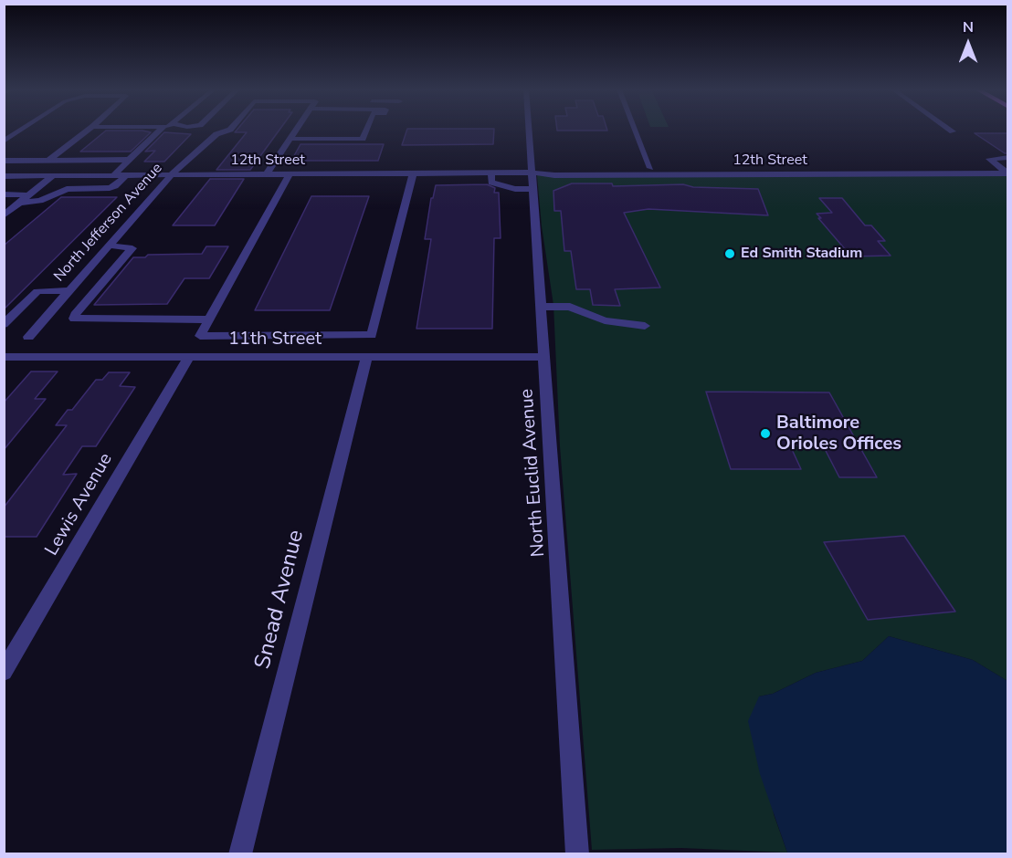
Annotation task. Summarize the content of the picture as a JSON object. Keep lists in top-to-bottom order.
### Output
{
  "streets": {
    "street": [
      "12th Street",
      "North Jefferson Avenue",
      "11th Street",
      "North Euclid Avenue",
      "Lewis Avenue",
      "Snead Avenue"
    ]
  },
  "crossings": [
    ["12th Street", "North Jefferson Avenue"],
    ["12th Street", "North Euclid Avenue"],
    ["11th Street", "North Euclid Avenue"],
    ["11th Street", "Lewis Avenue"],
    ["11th Street", "Snead Avenue"]
  ],
  "places": ["Ed Smith Stadium", "Baltimore Orioles Offices"],
  "north": "top"
}
